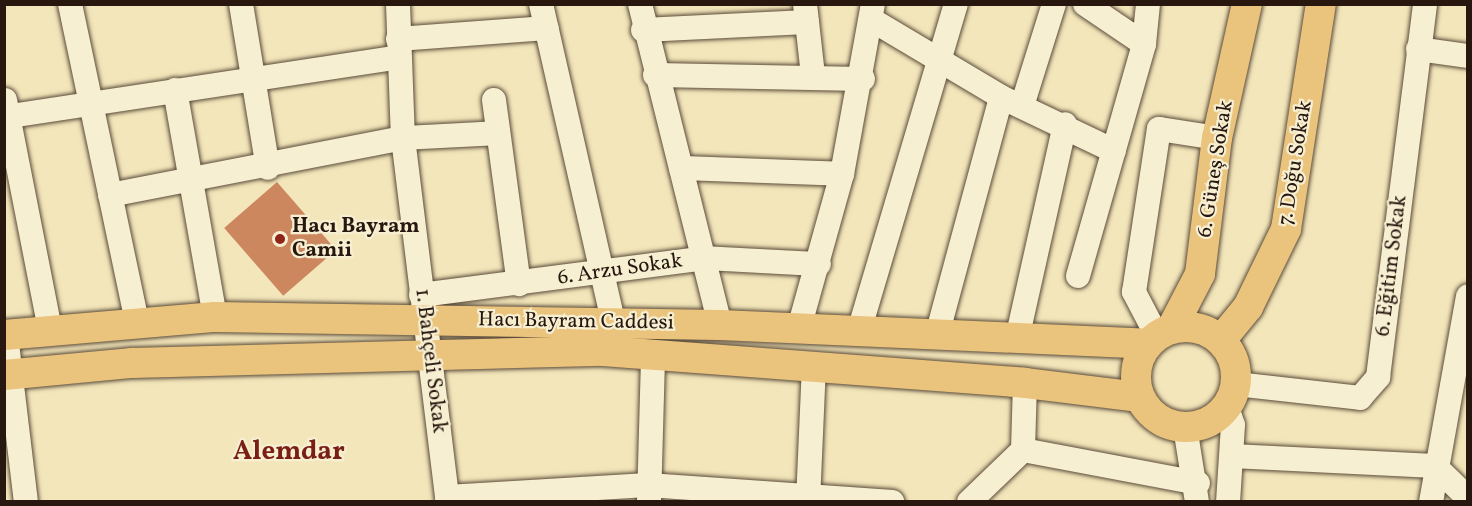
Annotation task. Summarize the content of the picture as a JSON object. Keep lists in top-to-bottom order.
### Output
{
  "streets": {
    "main road": ["7. Doğu Sokak", "6. Güneş Sokak", "Hacı Bayram Caddesi"],
    "street": ["6. Eğitim Sokak", "6. Arzu Sokak", "1. Bahçeli Sokak"]
  },
  "crossings": [
    ["7. Doğu Sokak", "6. Güneş Sokak"],
    ["7. Doğu Sokak", "6. Eğitim Sokak"],
    ["7. Doğu Sokak", "Hacı Bayram Caddesi"],
    ["6. Güneş Sokak", "6. Eğitim Sokak"],
    ["6. Güneş Sokak", "Hacı Bayram Caddesi"],
    ["6. Eğitim Sokak", "Hacı Bayram Caddesi"],
    ["6. Arzu Sokak", "Hacı Bayram Caddesi"],
    ["6. Arzu Sokak", "1. Bahçeli Sokak"],
    ["Hacı Bayram Caddesi", "1. Bahçeli Sokak"]
  ],
  "districts": ["Alemdar"],
  "places": ["Hacı Bayram Camii"]
}
